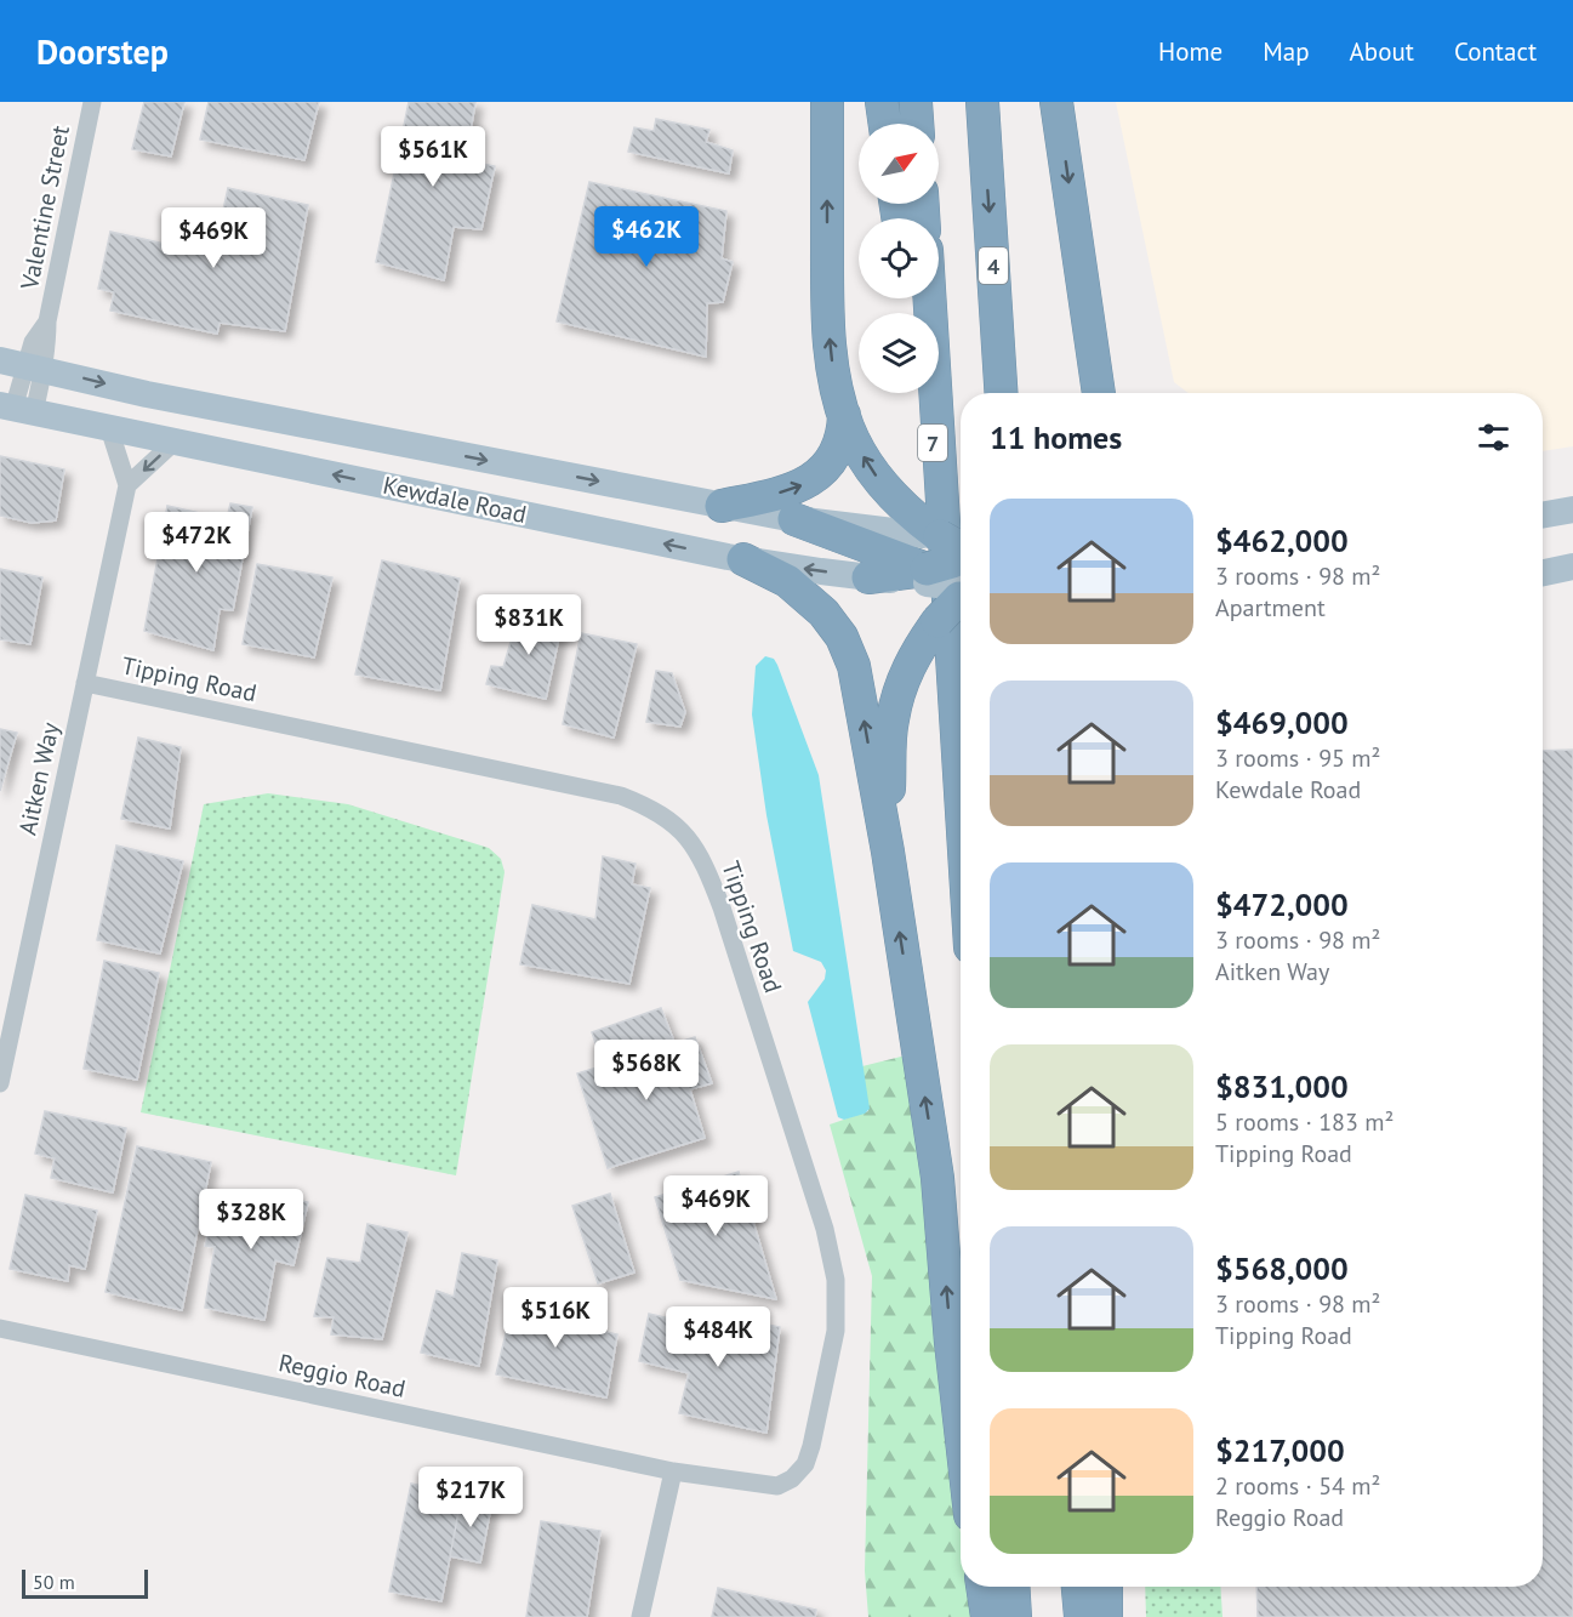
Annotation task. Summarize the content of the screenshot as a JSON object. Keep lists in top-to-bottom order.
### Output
{
  "streets": {
    "highway": ["4", "7"],
    "main road": ["Kewdale Road"],
    "street": [
      "Valentine Street",
      "Tipping Road",
      "Aitken Way",
      "Reggio Road"
    ]
  },
  "crossings": [
    ["Valentine Street", "Kewdale Road"],
    ["Kewdale Road", "Aitken Way"],
    ["Tipping Road", "Aitken Way"],
    ["Tipping Road", "Reggio Road"]
  ],
  "scale_bar": "50 m",
  "north": "top right",
  "page": {
    "header": "Doorstep",
    "nav": [
      "Home",
      "Map",
      "About",
      "Contact"
    ],
    "price": [
      "$561K",
      "$462K",
      "$469K",
      "$472K",
      "$831K",
      "$568K",
      "$469K",
      "$328K",
      "$516K",
      "$484K",
      "$217K"
    ],
    "heading": "11 homes",
    "list": [
      {
        "name": "$462,000",
        "note": "3 rooms · 98 m² · Apartment"
      },
      {
        "name": "$469,000",
        "note": "3 rooms · 95 m² · Kewdale Road"
      },
      {
        "name": "$472,000",
        "note": "3 rooms · 98 m² · Aitken Way"
      },
      {
        "name": "$831,000",
        "note": "5 rooms · 183 m² · Tipping Road"
      },
      {
        "name": "$568,000",
        "note": "3 rooms · 98 m² · Tipping Road"
      },
      {
        "name": "$217,000",
        "note": "2 rooms · 54 m² · Reggio Road"
      }
    ],
    "scale": "50 m"
  }
}
